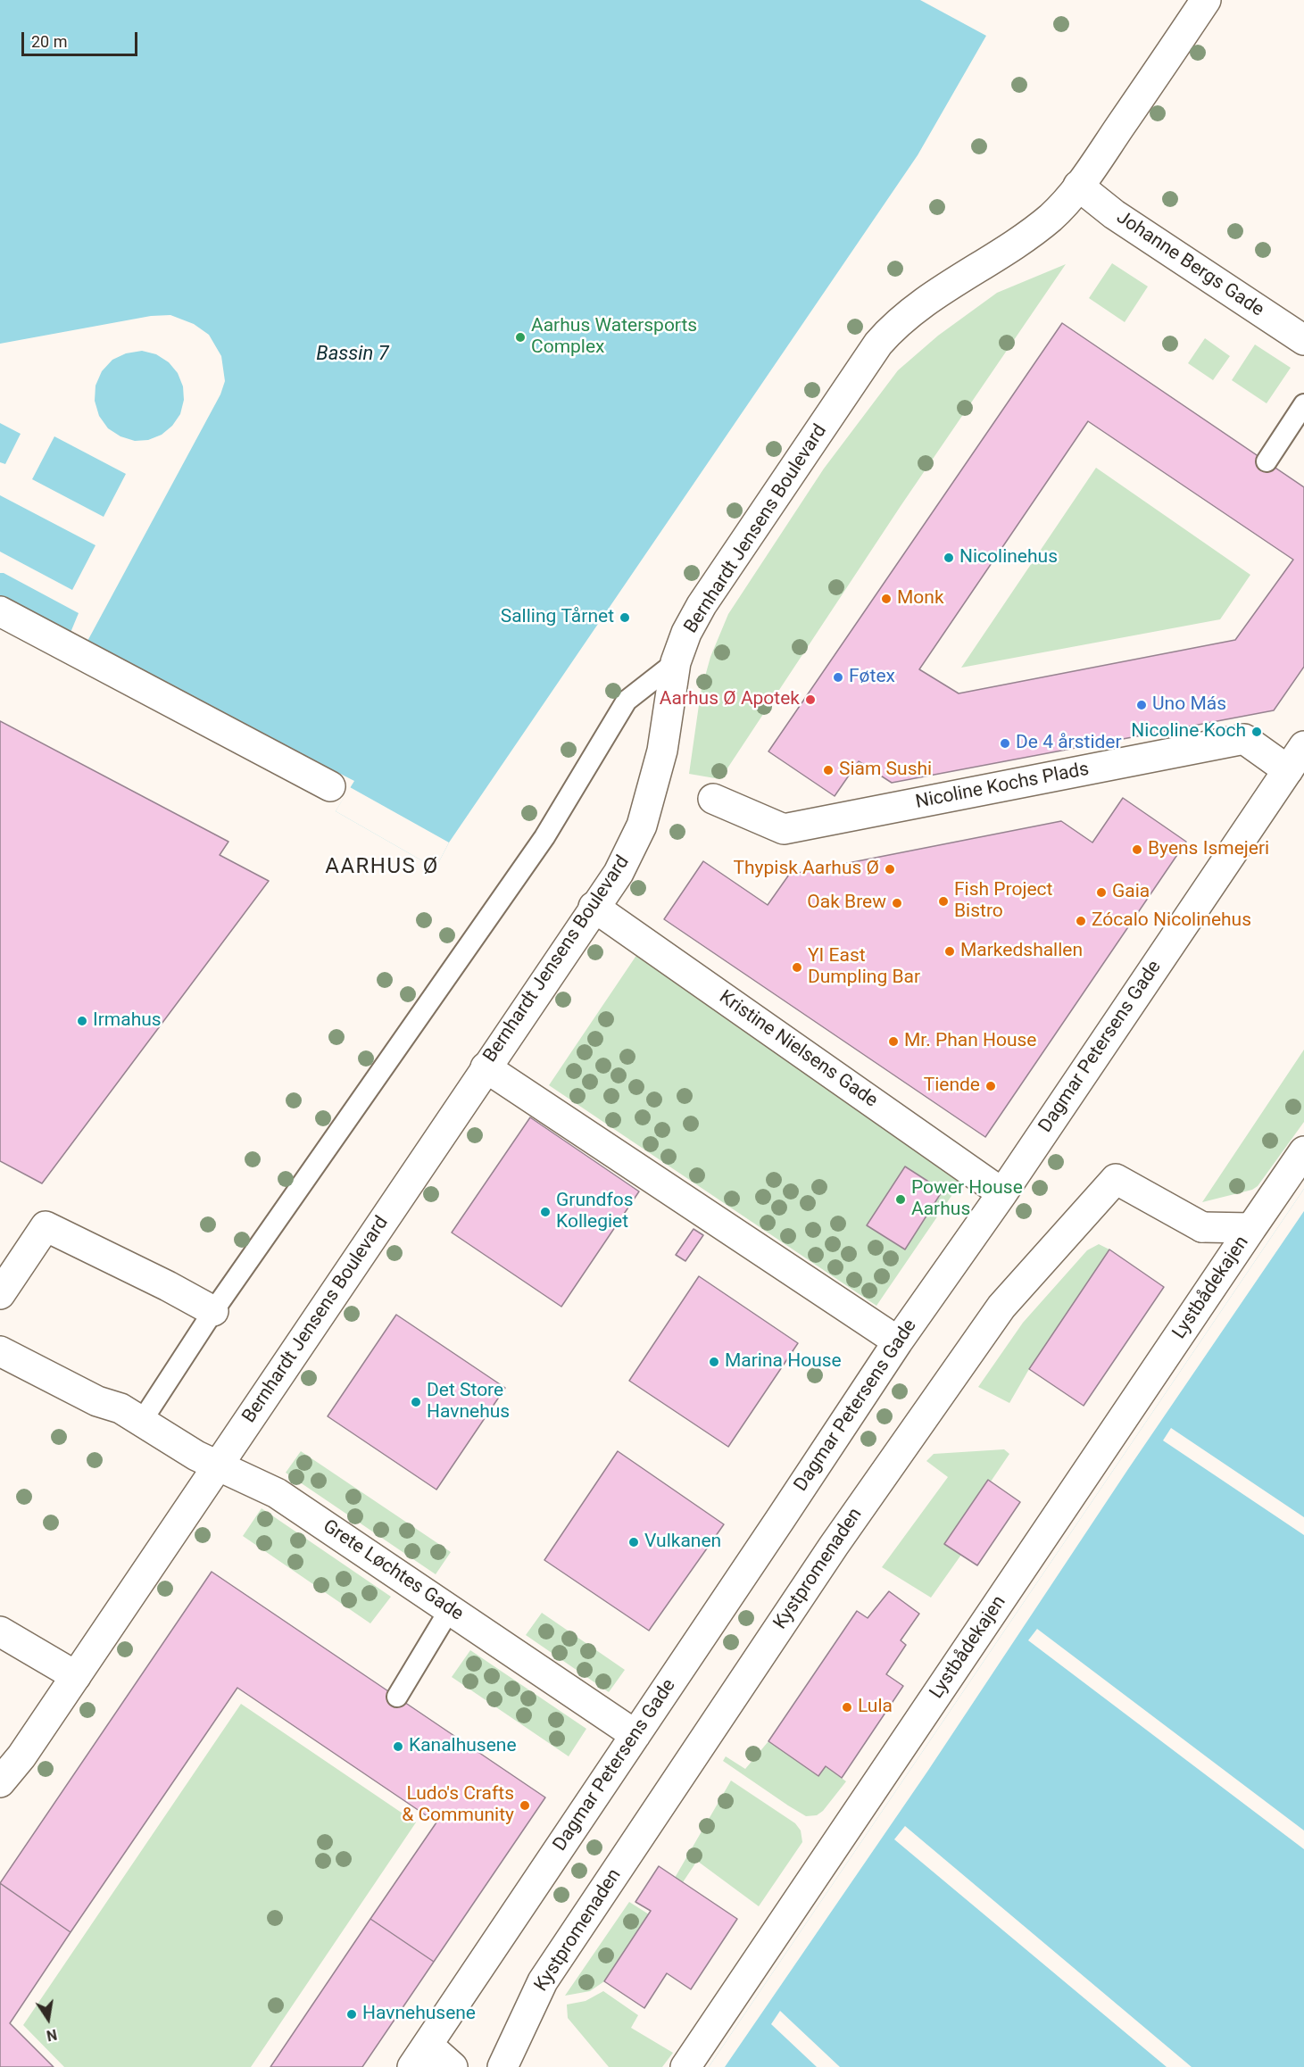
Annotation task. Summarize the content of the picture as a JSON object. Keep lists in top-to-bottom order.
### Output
{
  "streets": {
    "street": [
      "Johanne Bergs Gade",
      "Bernhardt Jensens Boulevard",
      "Nicoline Kochs Plads",
      "Dagmar Petersens Gade",
      "Kristine Nielsens Gade",
      "Lystbådekajen",
      "Kystpromenaden",
      "Grete Løchtes Gade"
    ]
  },
  "crossings": [
    ["Johanne Bergs Gade", "Bernhardt Jensens Boulevard"],
    ["Bernhardt Jensens Boulevard", "Kristine Nielsens Gade"],
    ["Bernhardt Jensens Boulevard", "Grete Løchtes Gade"],
    ["Nicoline Kochs Plads", "Dagmar Petersens Gade"],
    ["Dagmar Petersens Gade", "Kristine Nielsens Gade"],
    ["Dagmar Petersens Gade", "Grete Løchtes Gade"],
    ["Lystbådekajen", "Kystpromenaden"]
  ],
  "districts": ["AARHUS Ø"],
  "water": ["Bassin 7"],
  "places": [
    "Aarhus Watersports Complex",
    "Nicolinehus",
    "Monk",
    "Salling Tårnet",
    "Føtex",
    "Aarhus Ø Apotek",
    "Uno Más",
    "Nicoline Koch",
    "De 4 årstider",
    "Siam Sushi",
    "Byens Ismejeri",
    "Thypisk Aarhus Ø",
    "Gaia",
    "Fish Project Bistro",
    "Oak Brew",
    "Zócalo Nicolinehus",
    "Markedshallen",
    "YI East Dumpling Bar",
    "Irmahus",
    "Mr. Phan House",
    "Tiende",
    "Power House Aarhus",
    "Grundfos Kollegiet",
    "Marina House",
    "Det Store Havnehus",
    "Vulkanen",
    "Lula",
    "Kanalhusene",
    "Ludo's Crafts & Community",
    "Havnehusene"
  ],
  "scale_bar": "20 m",
  "north": "bottom"
}
